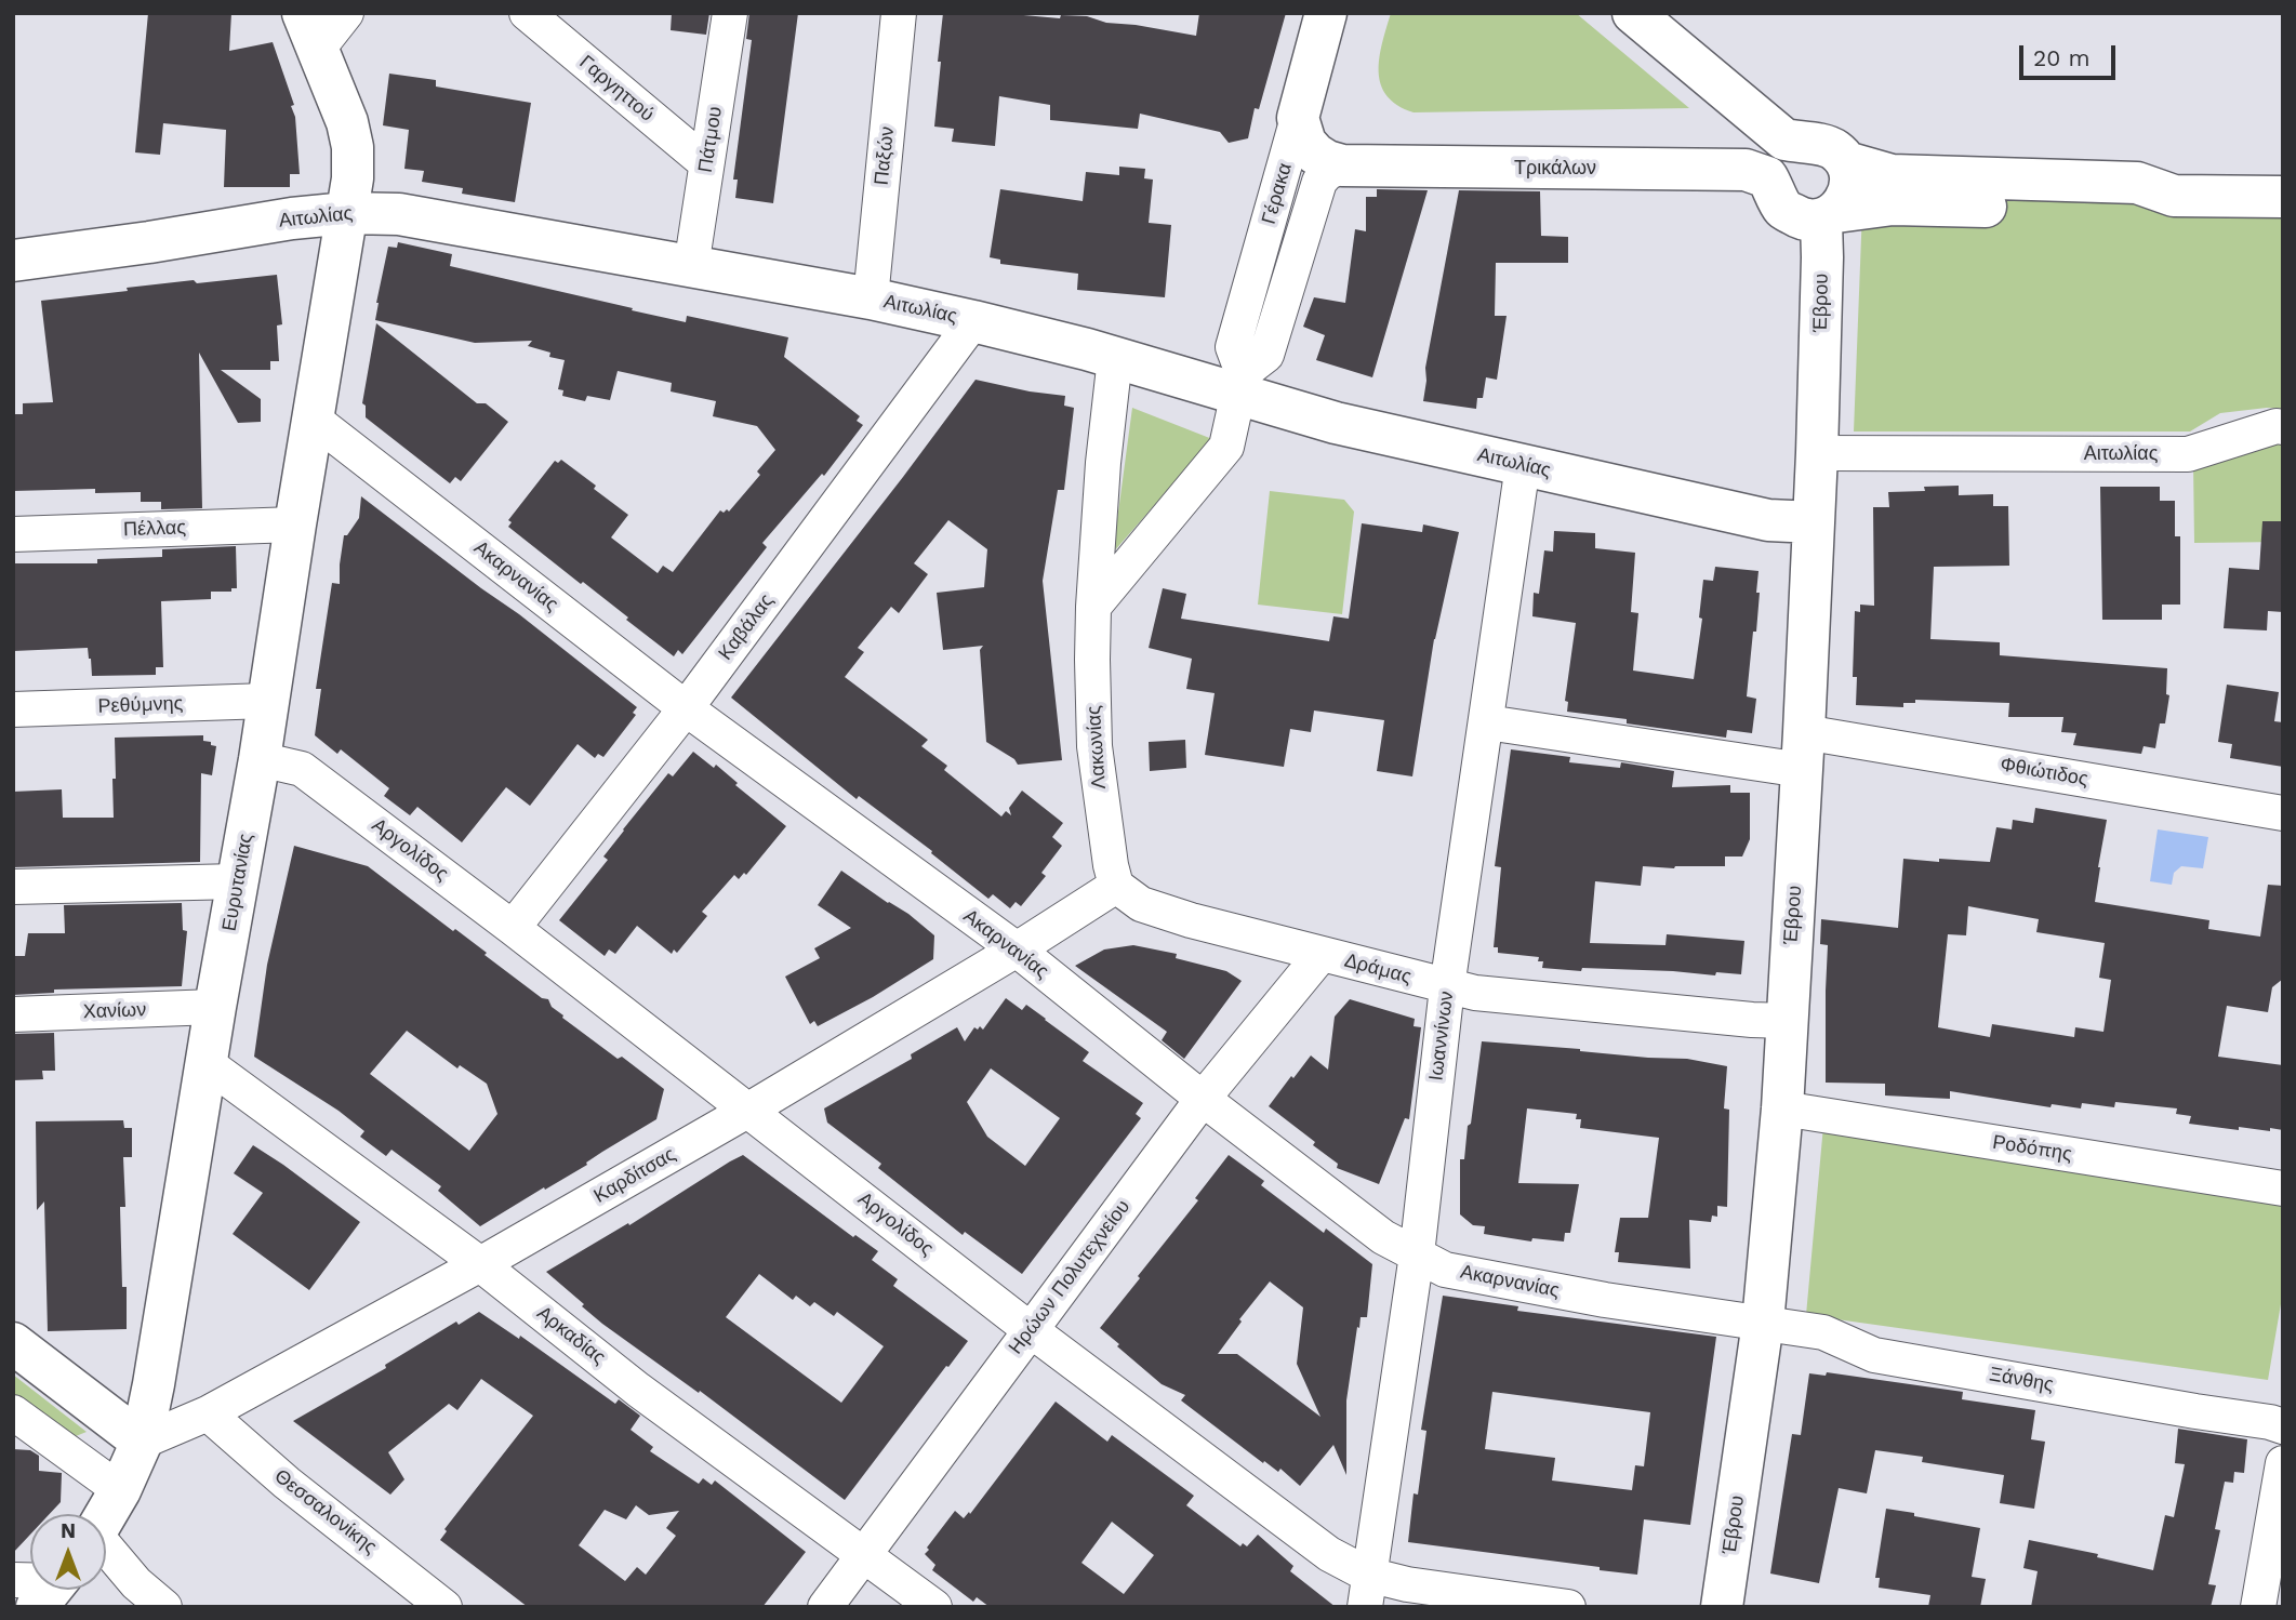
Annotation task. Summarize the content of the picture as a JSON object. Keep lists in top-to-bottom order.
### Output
{
  "streets": {
    "street": [
      "Γαργηττού",
      "Πάτμου",
      "Παξών",
      "Τρικάλων",
      "Γέρακα",
      "Αιτωλίας",
      "Έβρου",
      "Πέλλας",
      "Ακαρνανίας",
      "Καβάλας",
      "Ρεθύμνης",
      "Λακωνίας",
      "Φθιώτιδος",
      "Αργολίδος",
      "Ευρυτανίας",
      "Δράμας",
      "Χανίων",
      "Ιωαννίνων",
      "Ροδόπης",
      "Καρδίτσας",
      "Ηρώων Πολυτεχνείου",
      "Αρκαδίας",
      "Ξάνθης",
      "Θεσσαλονίκης"
    ]
  },
  "crossings": [
    ["Γαργηττού", "Πάτμου"],
    ["Πάτμου", "Αιτωλίας"],
    ["Παξών", "Αιτωλίας"],
    ["Τρικάλων", "Γέρακα"],
    ["Τρικάλων", "Έβρου"],
    ["Γέρακα", "Αιτωλίας"],
    ["Αιτωλίας", "Έβρου"],
    ["Αιτωλίας", "Καβάλας"],
    ["Αιτωλίας", "Λακωνίας"],
    ["Αιτωλίας", "Ευρυτανίας"],
    ["Αιτωλίας", "Ιωαννίνων"],
    ["Έβρου", "Ακαρνανίας"],
    ["Έβρου", "Φθιώτιδος"],
    ["Έβρου", "Δράμας"],
    ["Έβρου", "Ροδόπης"],
    ["Έβρου", "Ξάνθης"],
    ["Πέλλας", "Ευρυτανίας"],
    ["Ακαρνανίας", "Καβάλας"],
    ["Ακαρνανίας", "Ευρυτανίας"],
    ["Ακαρνανίας", "Ιωαννίνων"],
    ["Ακαρνανίας", "Καρδίτσας"],
    ["Ακαρνανίας", "Ηρώων Πολυτεχνείου"],
    ["Ακαρνανίας", "Ξάνθης"],
    ["Καβάλας", "Αργολίδος"],
    ["Ρεθύμνης", "Ευρυτανίας"],
    ["Λακωνίας", "Δράμας"],
    ["Λακωνίας", "Καρδίτσας"],
    ["Φθιώτιδος", "Ιωαννίνων"],
    ["Αργολίδος", "Ευρυτανίας"],
    ["Αργολίδος", "Ιωαννίνων"],
    ["Αργολίδος", "Καρδίτσας"],
    ["Αργολίδος", "Ηρώων Πολυτεχνείου"],
    ["Ευρυτανίας", "Χανίων"],
    ["Ευρυτανίας", "Καρδίτσας"],
    ["Ευρυτανίας", "Αρκαδίας"],
    ["Δράμας", "Ιωαννίνων"],
    ["Δράμας", "Καρδίτσας"],
    ["Δράμας", "Ηρώων Πολυτεχνείου"],
    ["Καρδίτσας", "Αρκαδίας"],
    ["Καρδίτσας", "Θεσσαλονίκης"],
    ["Ηρώων Πολυτεχνείου", "Αρκαδίας"]
  ],
  "scale_bar": "20 m",
  "north": "top"
}
